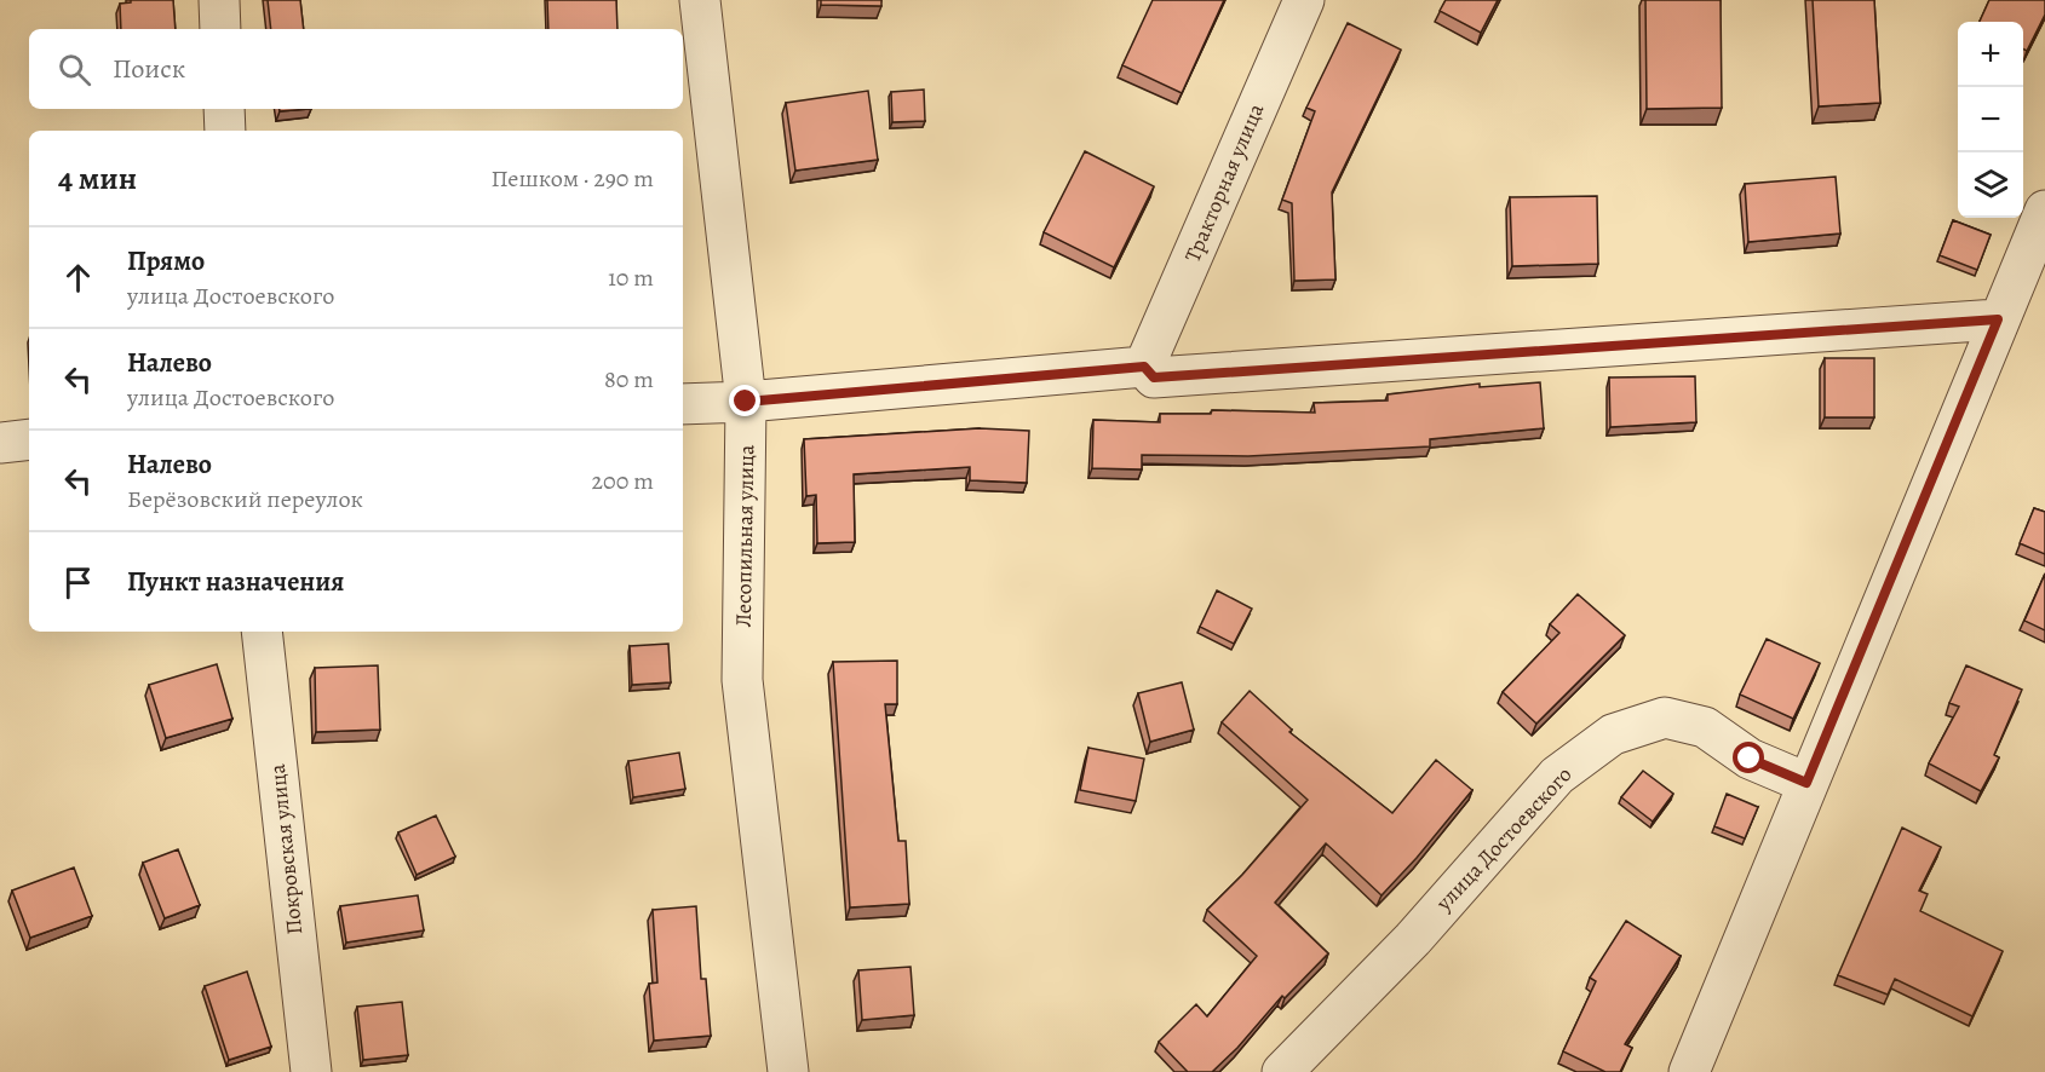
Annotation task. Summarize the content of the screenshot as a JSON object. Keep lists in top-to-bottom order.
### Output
{
  "streets": {
    "street": [
      "Тракторная улица",
      "Лесопильная улица",
      "улица Достоевского",
      "Покровская улица"
    ]
  },
  "page": {
    "map_buttons": ["+", "−"],
    "search": "Поиск",
    "heading": ["4 мин", "Пешком · 290 m"],
    "list": [
      ["Прямо", "улица Достоевского", "10 m"],
      ["Налево", "улица Достоевского", "80 m"],
      ["Налево", "Берёзовский переулок", "200 m"],
      "Пункт назначения"
    ]
  }
}
